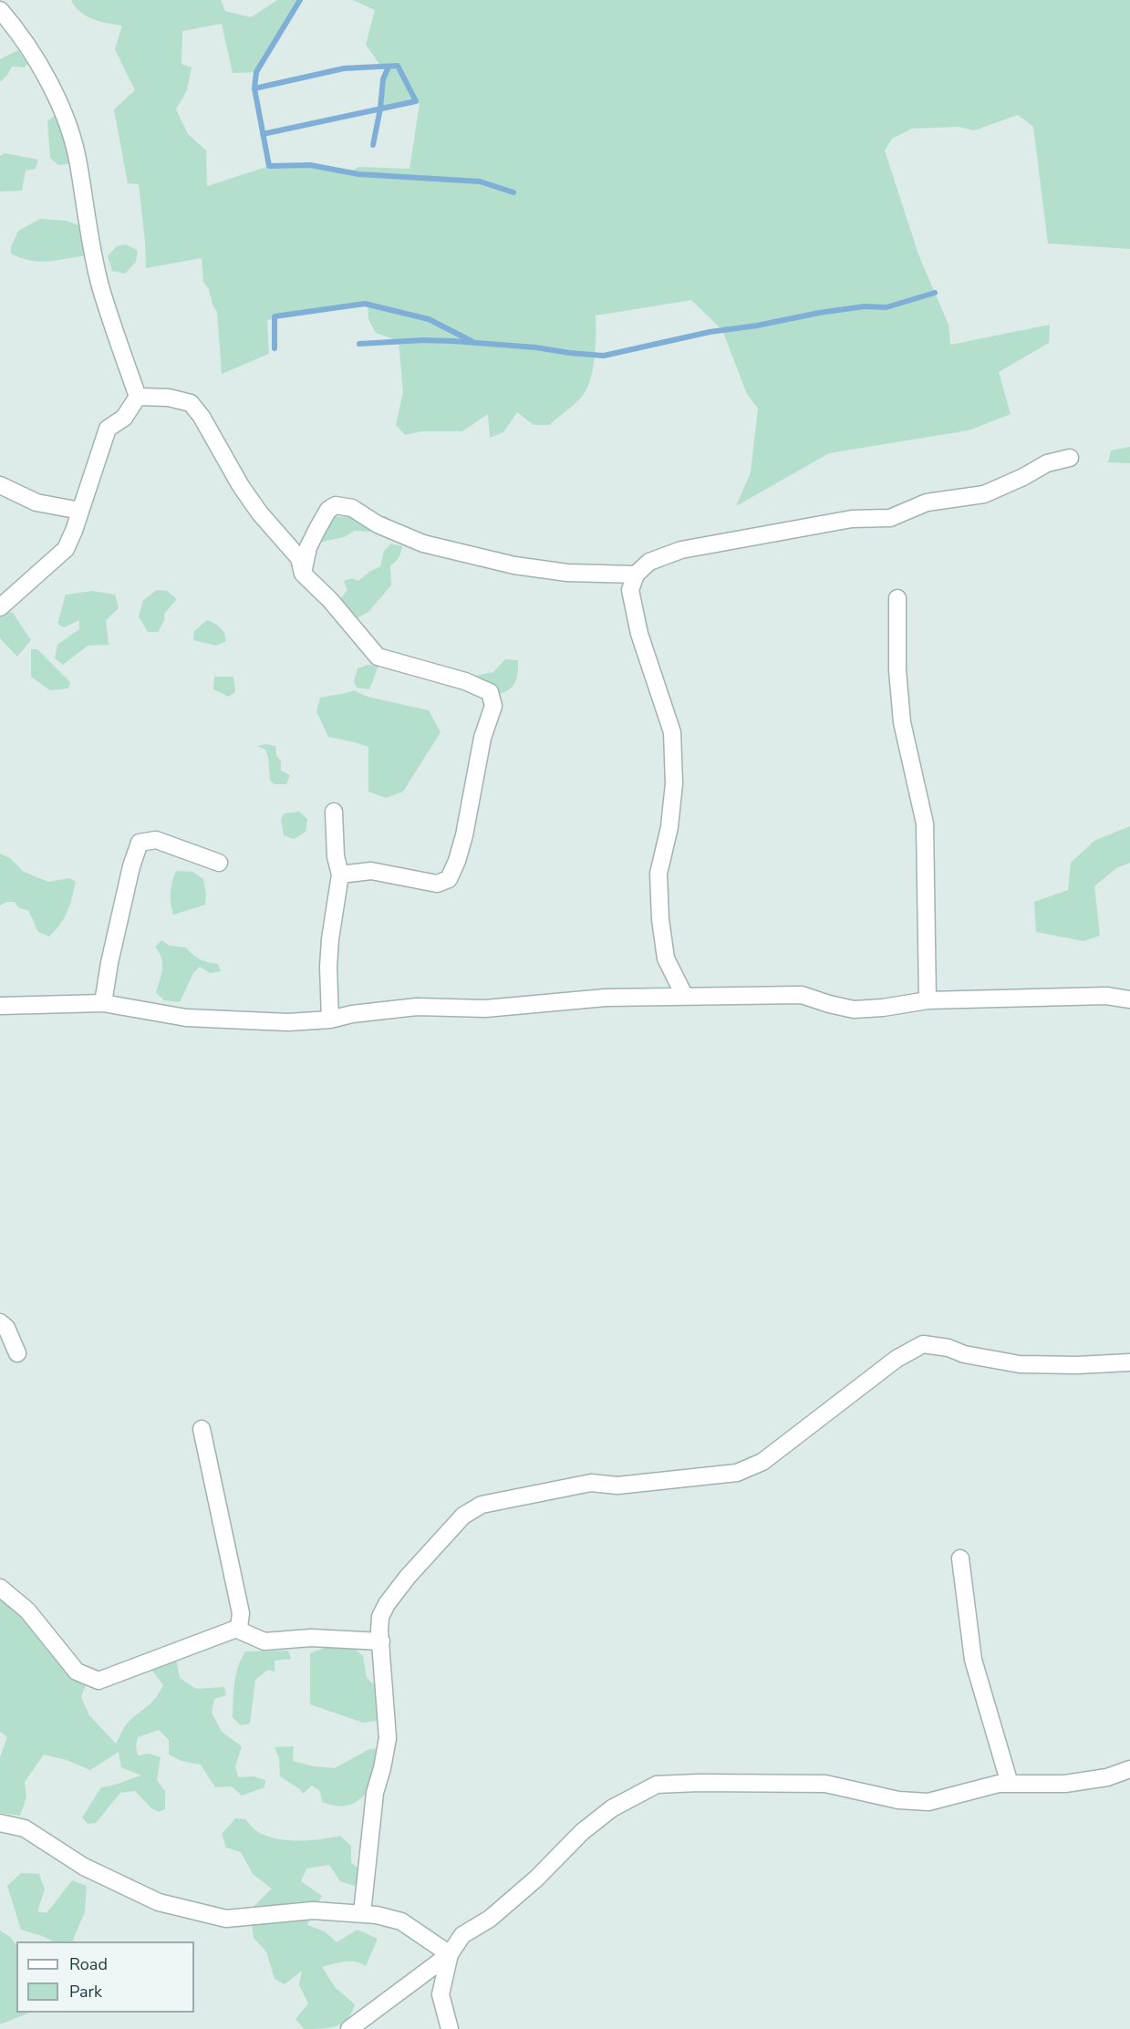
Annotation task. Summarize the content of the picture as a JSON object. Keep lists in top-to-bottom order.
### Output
{
  "legend": ["Road", "Park"]
}
